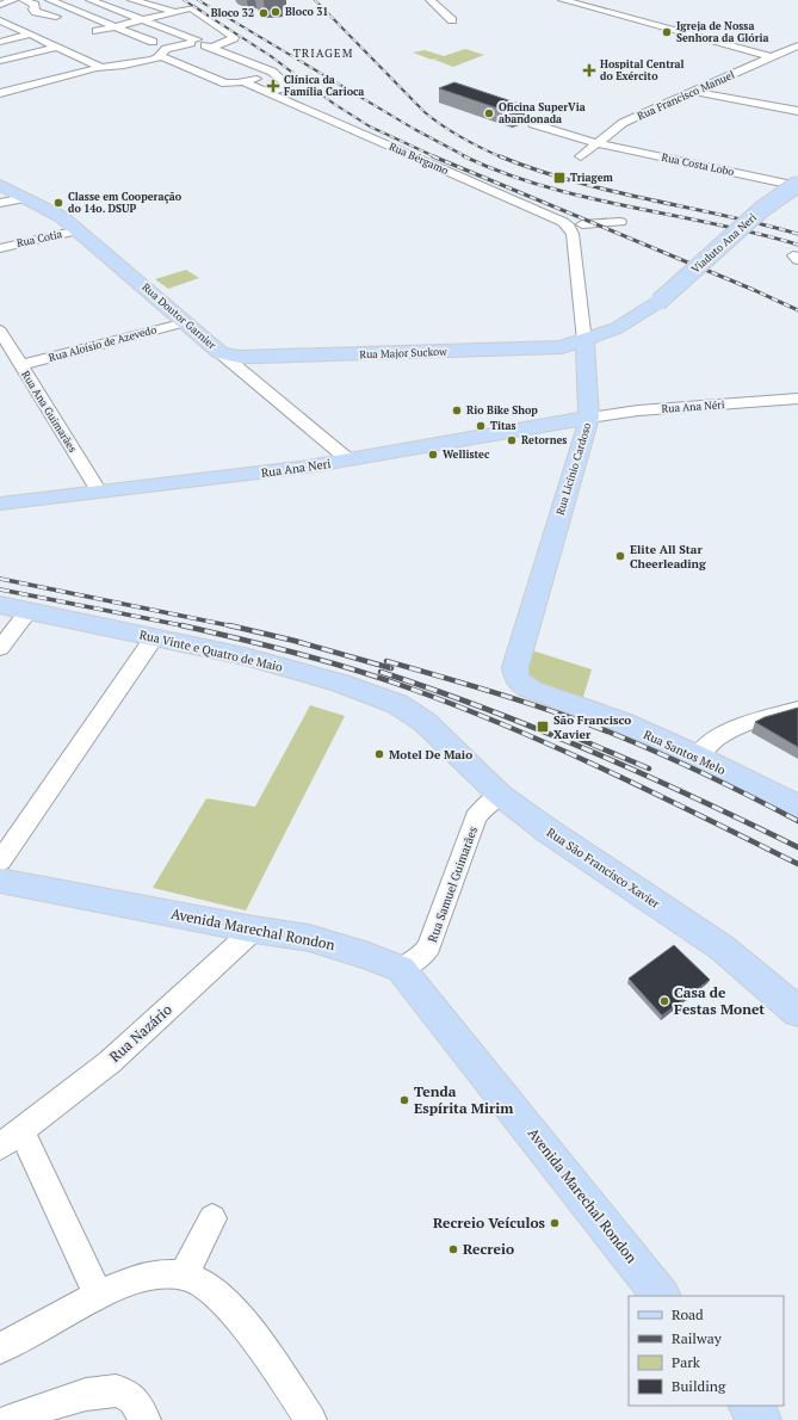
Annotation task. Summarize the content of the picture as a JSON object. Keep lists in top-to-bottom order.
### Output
{
  "streets": {
    "main road": [
      "Viaduto Ana Neri",
      "Rua Doutor Garnier",
      "Rua Major Suckow",
      "Rua Ana Neri",
      "Rua Licínio Cardoso",
      "Rua Vinte e Quatro de Maio",
      "Rua Santos Melo",
      "Rua São Francisco Xavier",
      "Avenida Marechal Rondon"
    ],
    "street": [
      "Rua Francisco Manuel",
      "Rua Bérgamo",
      "Rua Costa Lobo",
      "Rua Cotia",
      "Rua Aloísio de Azevedo",
      "Rua Ana Néri",
      "Rua Ana Guimarães",
      "Rua Samuel Guimarães",
      "Rua Nazário"
    ]
  },
  "crossings": [
    ["Rua Francisco Manuel", "Rua Costa Lobo"],
    ["Rua Bérgamo", "Rua Licínio Cardoso"],
    ["Rua Costa Lobo", "Viaduto Ana Neri"],
    ["Rua Cotia", "Rua Doutor Garnier"],
    ["Viaduto Ana Neri", "Rua Major Suckow"],
    ["Viaduto Ana Neri", "Rua Licínio Cardoso"],
    ["Rua Doutor Garnier", "Rua Aloísio de Azevedo"],
    ["Rua Doutor Garnier", "Rua Major Suckow"],
    ["Rua Doutor Garnier", "Rua Ana Neri"],
    ["Rua Aloísio de Azevedo", "Rua Ana Guimarães"],
    ["Rua Major Suckow", "Rua Licínio Cardoso"],
    ["Rua Ana Néri", "Rua Ana Neri"],
    ["Rua Ana Néri", "Rua Licínio Cardoso"],
    ["Rua Ana Guimarães", "Rua Ana Neri"],
    ["Rua Ana Neri", "Rua Licínio Cardoso"],
    ["Rua Licínio Cardoso", "Rua Santos Melo"],
    ["Rua Vinte e Quatro de Maio", "Rua São Francisco Xavier"],
    ["Rua São Francisco Xavier", "Rua Samuel Guimarães"],
    ["Rua Samuel Guimarães", "Avenida Marechal Rondon"],
    ["Avenida Marechal Rondon", "Rua Nazário"]
  ],
  "districts": ["TRIAGEM"],
  "places": {
    "other": [
      "Bloco 31",
      "Bloco 32",
      "Igreja de Nossa Senhora da Glória",
      "Oficina SuperVia abandonada",
      "Classe em Cooperação do 14o. DSUP",
      "Rio Bike Shop",
      "Titas",
      "Retornes",
      "Wellistec",
      "Elite All Star Cheerleading",
      "Motel De Maio",
      "Casa de Festas Monet",
      "Tenda Espírita Mirim",
      "Recreio Veículos",
      "Recreio"
    ],
    "health": ["Hospital Central do Exército", "Clínica da Família Carioca"],
    "transit": ["Triagem", "São Francisco Xavier"]
  },
  "legend": [
    "Road",
    "Railway",
    "Park",
    "Building"
  ]
}
